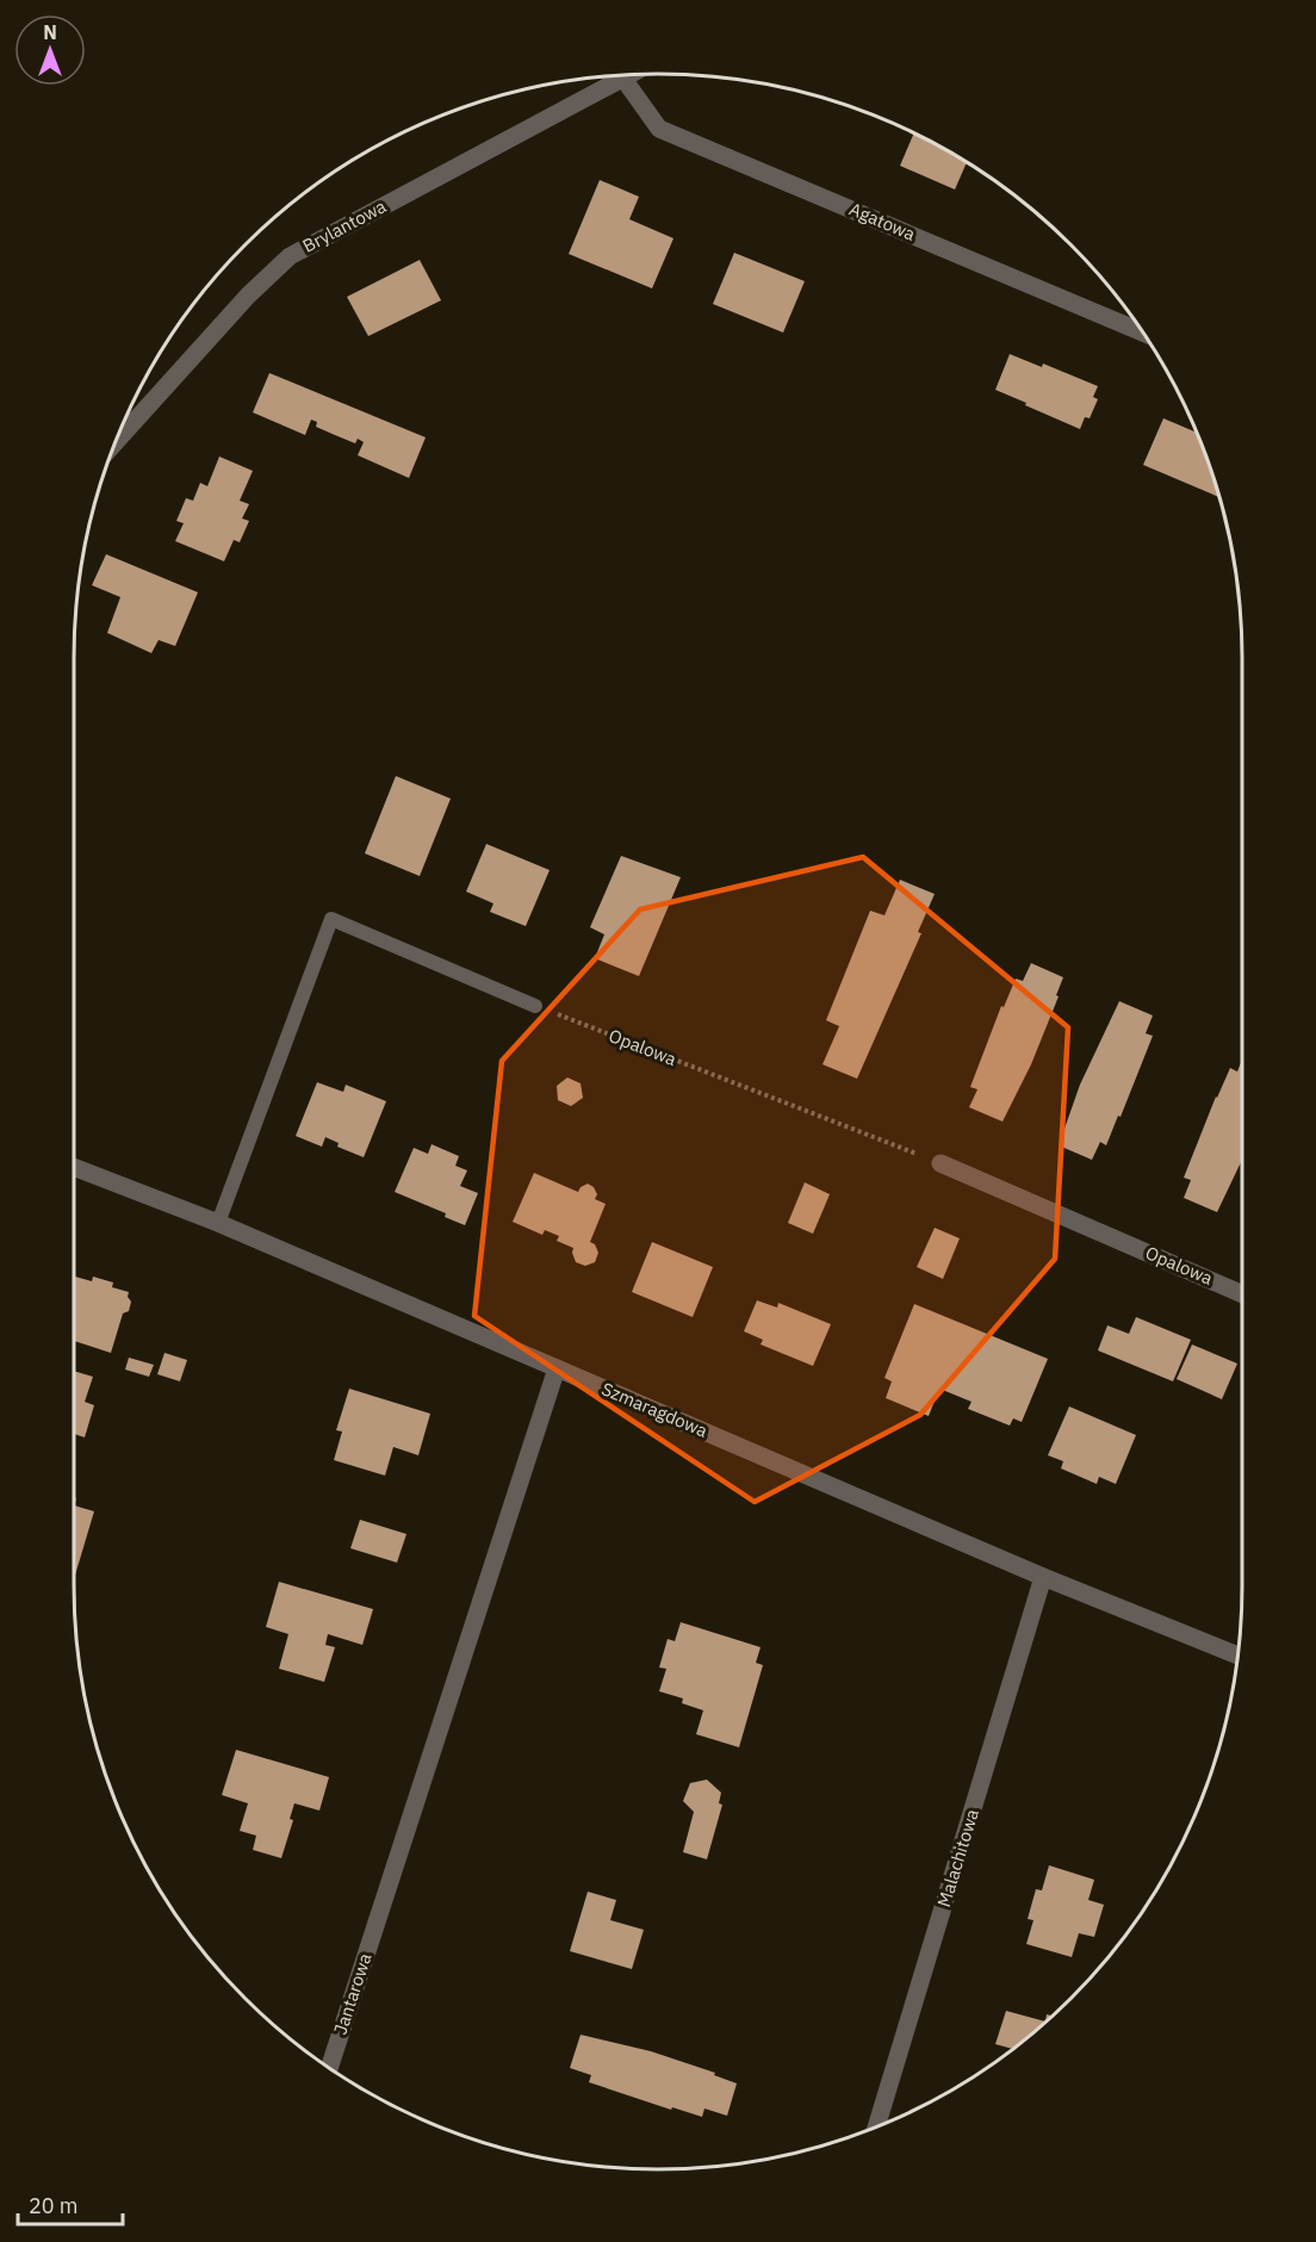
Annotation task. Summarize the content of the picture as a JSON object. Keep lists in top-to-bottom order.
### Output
{
  "streets": {
    "street": [
      "Agatowa",
      "Brylantowa",
      "Opalowa",
      "Szmaragdowa",
      "Malachitowa",
      "Jantarowa"
    ]
  },
  "crossings": [
    ["Agatowa", "Brylantowa"],
    ["Szmaragdowa", "Malachitowa"],
    ["Szmaragdowa", "Jantarowa"]
  ],
  "scale_bar": "20 m",
  "north": "top"
}
